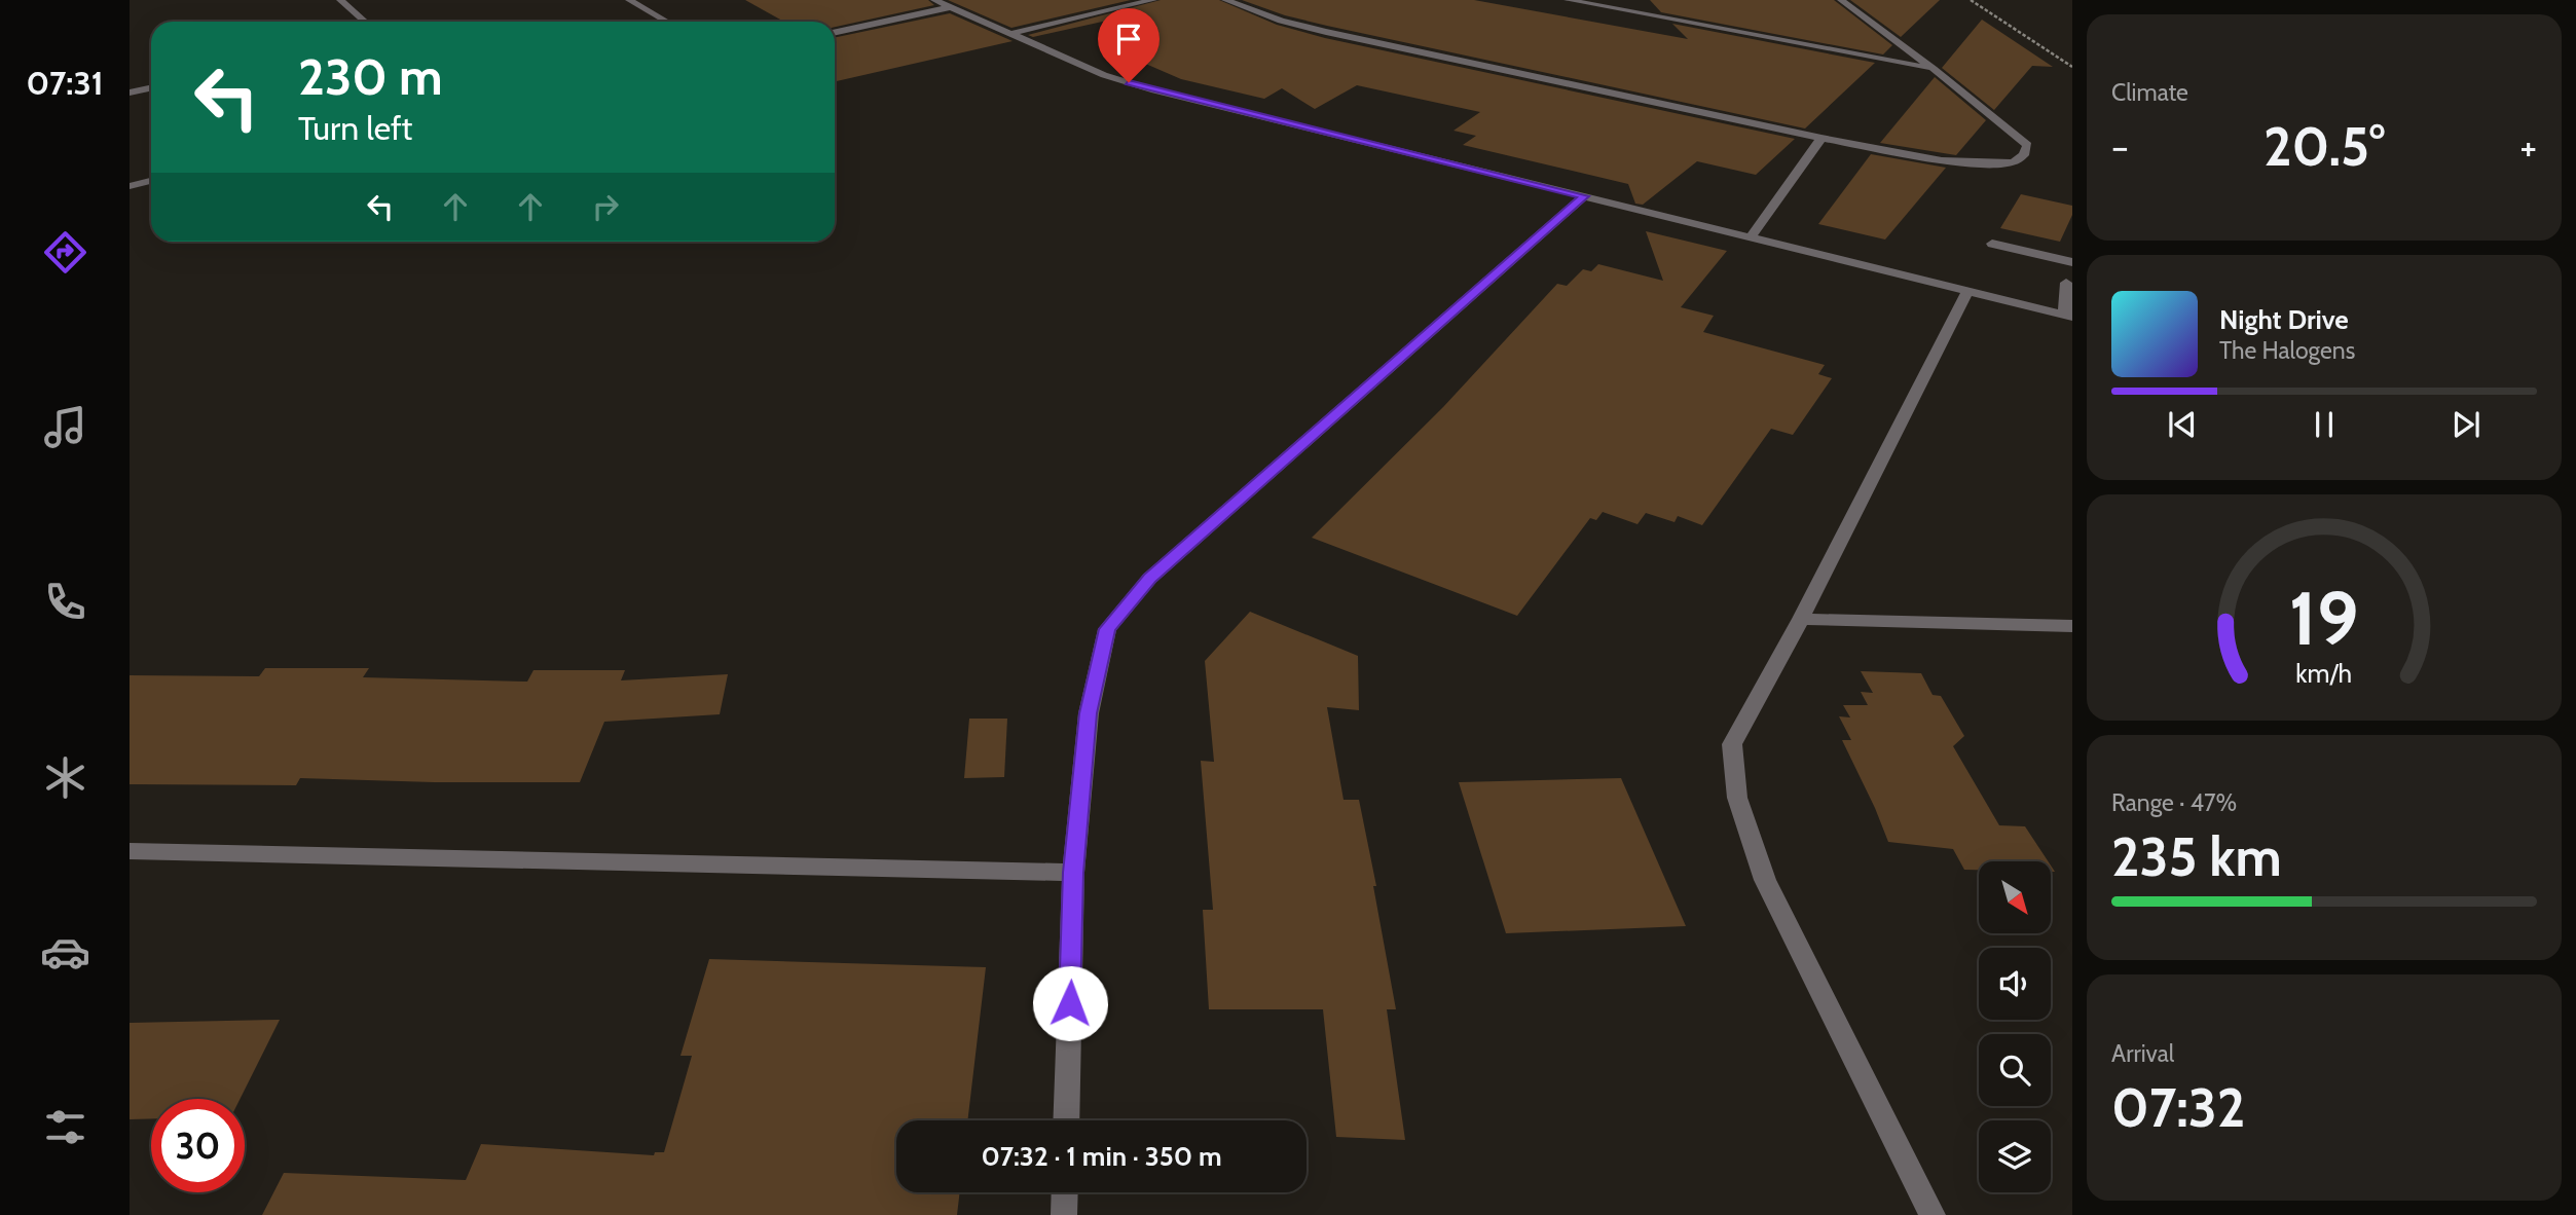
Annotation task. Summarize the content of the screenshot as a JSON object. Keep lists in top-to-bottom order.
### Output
{
  "north": "bottom right",
  "page": {
    "tabs": "07:31",
    "tile": [
      "Climate",
      ["Range · 47%", "235 km"],
      ["Arrival", "07:32"]
    ],
    "turn": ["230 m", "Turn left"],
    "heat": ["−", "20.5°", "+"],
    "song": ["Night Drive", "The Halogens"],
    "limit": "30",
    "trip": "07:32 · 1 min · 350 m",
    "gauge": ["19", "km/h"]
  }
}
